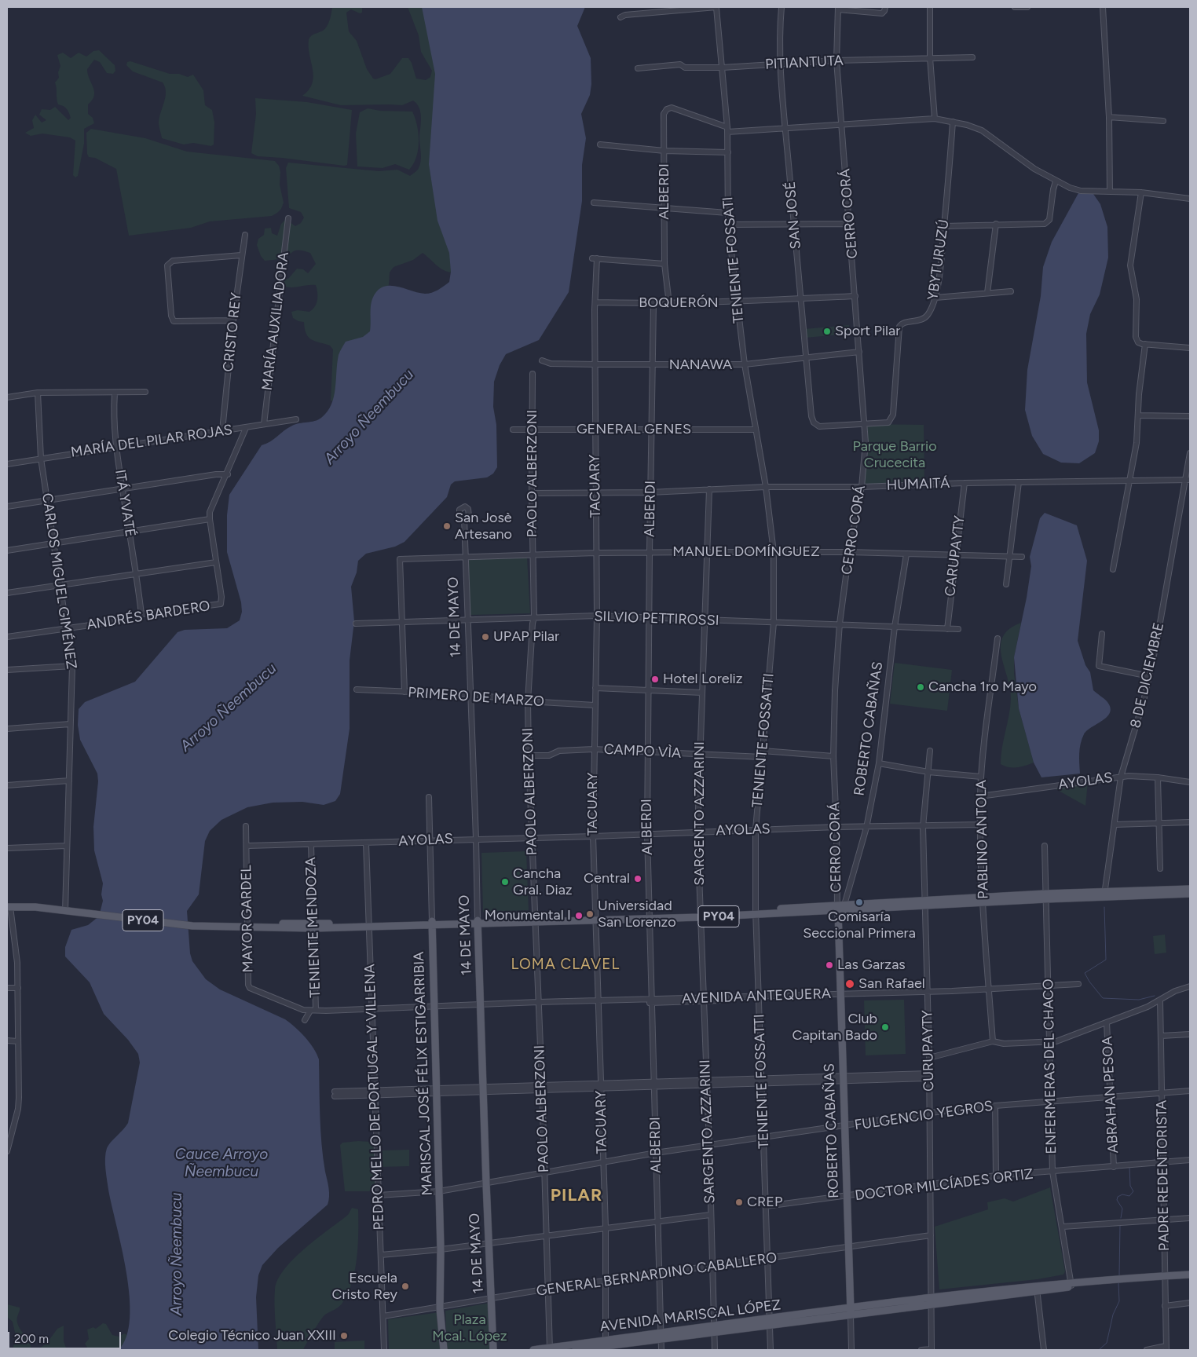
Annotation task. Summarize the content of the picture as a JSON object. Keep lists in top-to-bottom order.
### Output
{
  "streets": {
    "main road": [
      "14 DE MAYO",
      "ROBERTO CABAÑAS",
      "PY04",
      "MARISCAL JOSÉ FÉLIX ESTIGARRIBIA",
      "AVENIDA MARISCAL LÓPEZ"
    ],
    "street": [
      "PITIANTUTA",
      "ALBERDI",
      "CERRO CORÁ",
      "SAN JOSÉ",
      "TENIENTE FOSSATI",
      "YBYTURUZÚ",
      "BOQUERÓN",
      "MARÍA AUXILIADORA",
      "CRISTO REY",
      "NANAWA",
      "GENERAL GENES",
      "MARÍA DEL PILAR ROJAS",
      "PAOLO ALBERZONI",
      "HUMAITÁ",
      "TACUARY",
      "ITÁ YVATÉ",
      "MANUEL DOMÍNGUEZ",
      "CARUPAYTY",
      "CARLOS MIGUEL GIMÉNEZ",
      "ANDRÉS BARDERO",
      "SILVIO PETTIROSSI",
      "8 DE DICIEMBRE",
      "PRIMERO DE MARZO",
      "TENIENTE FOSSATTI",
      "CAMPO VÌA",
      "AYOLAS",
      "SARGENTO AZZARINI",
      "PABLINO ANTOLA",
      "MAYOR GARDEL",
      "TENIENTE MENDOZA",
      "AVENIDA ANTEQUERA",
      "CURUPAYTY",
      "ENFERMERAS DEL CHACO",
      "ABRAHAN PESOA",
      "PEDRO MELLO DE PORTUGAL Y VILLENA",
      "FULGENCIO YEGROS",
      "PADRE REDENTORISTA",
      "DOCTOR MILCÍADES ORTIZ",
      "GENERAL BERNARDINO CABALLERO"
    ]
  },
  "crossings": [
    ["PITIANTUTA", "CERRO CORÁ"],
    ["PITIANTUTA", "SAN JOSÉ"],
    ["PITIANTUTA", "TENIENTE FOSSATI"],
    ["ALBERDI", "TENIENTE FOSSATI"],
    ["ALBERDI", "BOQUERÓN"],
    ["ALBERDI", "NANAWA"],
    ["ALBERDI", "GENERAL GENES"],
    ["ALBERDI", "HUMAITÁ"],
    ["ALBERDI", "TACUARY"],
    ["ALBERDI", "MANUEL DOMÍNGUEZ"],
    ["ALBERDI", "SILVIO PETTIROSSI"],
    ["ALBERDI", "CAMPO VÌA"],
    ["ALBERDI", "AYOLAS"],
    ["ALBERDI", "PY04"],
    ["ALBERDI", "AVENIDA ANTEQUERA"],
    ["ALBERDI", "FULGENCIO YEGROS"],
    ["ALBERDI", "GENERAL BERNARDINO CABALLERO"],
    ["ALBERDI", "AVENIDA MARISCAL LÓPEZ"],
    ["CERRO CORÁ", "SAN JOSÉ"],
    ["CERRO CORÁ", "YBYTURUZÚ"],
    ["CERRO CORÁ", "BOQUERÓN"],
    ["CERRO CORÁ", "NANAWA"],
    ["CERRO CORÁ", "HUMAITÁ"],
    ["CERRO CORÁ", "MANUEL DOMÍNGUEZ"],
    ["CERRO CORÁ", "SILVIO PETTIROSSI"],
    ["CERRO CORÁ", "ROBERTO CABAÑAS"],
    ["CERRO CORÁ", "AYOLAS"],
    ["CERRO CORÁ", "PY04"],
    ["SAN JOSÉ", "YBYTURUZÚ"],
    ["SAN JOSÉ", "BOQUERÓN"],
    ["SAN JOSÉ", "NANAWA"],
    ["TENIENTE FOSSATI", "BOQUERÓN"],
    ["TENIENTE FOSSATI", "NANAWA"],
    ["TENIENTE FOSSATI", "GENERAL GENES"],
    ["TENIENTE FOSSATI", "HUMAITÁ"],
    ["TENIENTE FOSSATI", "TENIENTE FOSSATTI"],
    ["BOQUERÓN", "TACUARY"],
    ["MARÍA AUXILIADORA", "MARÍA DEL PILAR ROJAS"],
    ["CRISTO REY", "MARÍA DEL PILAR ROJAS"],
    ["NANAWA", "TACUARY"],
    ["GENERAL GENES", "PAOLO ALBERZONI"],
    ["GENERAL GENES", "TACUARY"],
    ["MARÍA DEL PILAR ROJAS", "ITÁ YVATÉ"],
    ["MARÍA DEL PILAR ROJAS", "CARLOS MIGUEL GIMÉNEZ"],
    ["PAOLO ALBERZONI", "HUMAITÁ"],
    ["PAOLO ALBERZONI", "MANUEL DOMÍNGUEZ"],
    ["PAOLO ALBERZONI", "SILVIO PETTIROSSI"],
    ["PAOLO ALBERZONI", "PRIMERO DE MARZO"],
    ["PAOLO ALBERZONI", "CAMPO VÌA"],
    ["PAOLO ALBERZONI", "AYOLAS"],
    ["PAOLO ALBERZONI", "PY04"],
    ["PAOLO ALBERZONI", "AVENIDA ANTEQUERA"],
    ["PAOLO ALBERZONI", "FULGENCIO YEGROS"],
    ["PAOLO ALBERZONI", "GENERAL BERNARDINO CABALLERO"],
    ["PAOLO ALBERZONI", "AVENIDA MARISCAL LÓPEZ"],
    ["HUMAITÁ", "TACUARY"],
    ["HUMAITÁ", "CARUPAYTY"],
    ["HUMAITÁ", "8 DE DICIEMBRE"],
    ["HUMAITÁ", "TENIENTE FOSSATTI"],
    ["HUMAITÁ", "SARGENTO AZZARINI"],
    ["TACUARY", "MANUEL DOMÍNGUEZ"],
    ["TACUARY", "SILVIO PETTIROSSI"],
    ["TACUARY", "PRIMERO DE MARZO"],
    ["TACUARY", "CAMPO VÌA"],
    ["TACUARY", "AYOLAS"],
    ["TACUARY", "PY04"],
    ["TACUARY", "AVENIDA ANTEQUERA"],
    ["TACUARY", "FULGENCIO YEGROS"],
    ["TACUARY", "GENERAL BERNARDINO CABALLERO"],
    ["TACUARY", "AVENIDA MARISCAL LÓPEZ"],
    ["ITÁ YVATÉ", "ANDRÉS BARDERO"],
    ["MANUEL DOMÍNGUEZ", "CARUPAYTY"],
    ["MANUEL DOMÍNGUEZ", "14 DE MAYO"],
    ["MANUEL DOMÍNGUEZ", "SILVIO PETTIROSSI"],
    ["MANUEL DOMÍNGUEZ", "ROBERTO CABAÑAS"],
    ["MANUEL DOMÍNGUEZ", "TENIENTE FOSSATTI"],
    ["MANUEL DOMÍNGUEZ", "SARGENTO AZZARINI"],
    ["CARUPAYTY", "SILVIO PETTIROSSI"],
    ["CARLOS MIGUEL GIMÉNEZ", "ANDRÉS BARDERO"],
    ["CARLOS MIGUEL GIMÉNEZ", "PY04"],
    ["14 DE MAYO", "SILVIO PETTIROSSI"],
    ["14 DE MAYO", "PRIMERO DE MARZO"],
    ["14 DE MAYO", "AYOLAS"],
    ["14 DE MAYO", "PY04"],
    ["14 DE MAYO", "AVENIDA ANTEQUERA"],
    ["14 DE MAYO", "FULGENCIO YEGROS"],
    ["14 DE MAYO", "GENERAL BERNARDINO CABALLERO"],
    ["SILVIO PETTIROSSI", "ROBERTO CABAÑAS"],
    ["SILVIO PETTIROSSI", "TENIENTE FOSSATTI"],
    ["SILVIO PETTIROSSI", "SARGENTO AZZARINI"],
    ["8 DE DICIEMBRE", "AYOLAS"],
    ["8 DE DICIEMBRE", "PY04"],
    ["ROBERTO CABAÑAS", "AYOLAS"],
    ["ROBERTO CABAÑAS", "PY04"],
    ["ROBERTO CABAÑAS", "AVENIDA ANTEQUERA"],
    ["ROBERTO CABAÑAS", "FULGENCIO YEGROS"],
    ["ROBERTO CABAÑAS", "DOCTOR MILCÍADES ORTIZ"],
    ["ROBERTO CABAÑAS", "GENERAL BERNARDINO CABALLERO"],
    ["ROBERTO CABAÑAS", "AVENIDA MARISCAL LÓPEZ"],
    ["TENIENTE FOSSATTI", "CAMPO VÌA"],
    ["TENIENTE FOSSATTI", "AYOLAS"],
    ["TENIENTE FOSSATTI", "PY04"],
    ["TENIENTE FOSSATTI", "AVENIDA ANTEQUERA"],
    ["TENIENTE FOSSATTI", "FULGENCIO YEGROS"],
    ["TENIENTE FOSSATTI", "DOCTOR MILCÍADES ORTIZ"],
    ["TENIENTE FOSSATTI", "GENERAL BERNARDINO CABALLERO"],
    ["TENIENTE FOSSATTI", "AVENIDA MARISCAL LÓPEZ"],
    ["CAMPO VÌA", "SARGENTO AZZARINI"],
    ["AYOLAS", "SARGENTO AZZARINI"],
    ["AYOLAS", "PABLINO ANTOLA"],
    ["AYOLAS", "MAYOR GARDEL"],
    ["AYOLAS", "TENIENTE MENDOZA"],
    ["AYOLAS", "CURUPAYTY"],
    ["AYOLAS", "MARISCAL JOSÉ FÉLIX ESTIGARRIBIA"],
    ["AYOLAS", "PEDRO MELLO DE PORTUGAL Y VILLENA"],
    ["SARGENTO AZZARINI", "PY04"],
    ["SARGENTO AZZARINI", "AVENIDA ANTEQUERA"],
    ["SARGENTO AZZARINI", "FULGENCIO YEGROS"],
    ["SARGENTO AZZARINI", "GENERAL BERNARDINO CABALLERO"],
    ["SARGENTO AZZARINI", "AVENIDA MARISCAL LÓPEZ"],
    ["PABLINO ANTOLA", "PY04"],
    ["PABLINO ANTOLA", "AVENIDA ANTEQUERA"],
    ["PY04", "MAYOR GARDEL"],
    ["PY04", "TENIENTE MENDOZA"],
    ["PY04", "CURUPAYTY"],
    ["PY04", "ENFERMERAS DEL CHACO"],
    ["PY04", "MARISCAL JOSÉ FÉLIX ESTIGARRIBIA"],
    ["PY04", "PEDRO MELLO DE PORTUGAL Y VILLENA"],
    ["MAYOR GARDEL", "TENIENTE MENDOZA"],
    ["MAYOR GARDEL", "AVENIDA ANTEQUERA"],
    ["TENIENTE MENDOZA", "AVENIDA ANTEQUERA"],
    ["AVENIDA ANTEQUERA", "CURUPAYTY"],
    ["AVENIDA ANTEQUERA", "ENFERMERAS DEL CHACO"],
    ["AVENIDA ANTEQUERA", "MARISCAL JOSÉ FÉLIX ESTIGARRIBIA"],
    ["AVENIDA ANTEQUERA", "PEDRO MELLO DE PORTUGAL Y VILLENA"],
    ["CURUPAYTY", "FULGENCIO YEGROS"],
    ["CURUPAYTY", "DOCTOR MILCÍADES ORTIZ"],
    ["CURUPAYTY", "GENERAL BERNARDINO CABALLERO"],
    ["ENFERMERAS DEL CHACO", "FULGENCIO YEGROS"],
    ["ENFERMERAS DEL CHACO", "DOCTOR MILCÍADES ORTIZ"],
    ["MARISCAL JOSÉ FÉLIX ESTIGARRIBIA", "FULGENCIO YEGROS"],
    ["MARISCAL JOSÉ FÉLIX ESTIGARRIBIA", "GENERAL BERNARDINO CABALLERO"],
    ["ABRAHAN PESOA", "FULGENCIO YEGROS"],
    ["ABRAHAN PESOA", "DOCTOR MILCÍADES ORTIZ"],
    ["PEDRO MELLO DE PORTUGAL Y VILLENA", "FULGENCIO YEGROS"],
    ["PEDRO MELLO DE PORTUGAL Y VILLENA", "GENERAL BERNARDINO CABALLERO"],
    ["FULGENCIO YEGROS", "PADRE REDENTORISTA"],
    ["PADRE REDENTORISTA", "DOCTOR MILCÍADES ORTIZ"]
  ],
  "districts": ["LOMA CLAVEL", "PILAR"],
  "water": ["Arroyo Ñeembucu", "Cauce Arroyo Ñeembucu"],
  "parks": ["Parque Barrio Crucecita", "Plaza Mcal. López"],
  "places": [
    "Sport Pilar",
    "San Josè Artesano",
    "UPAP Pilar",
    "Hotel Loreliz",
    "Cancha 1ro Mayo",
    "Central",
    "Cancha Gral. Diaz",
    "Comisaría Seccional Primera",
    "Universidad San Lorenzo",
    "Monumental I",
    "Las Garzas",
    "San Rafael",
    "Club Capitan Bado",
    "CREP",
    "Escuela Cristo Rey",
    "Colegio Técnico Juan XXIII"
  ],
  "scale_bar": "200 m"
}
